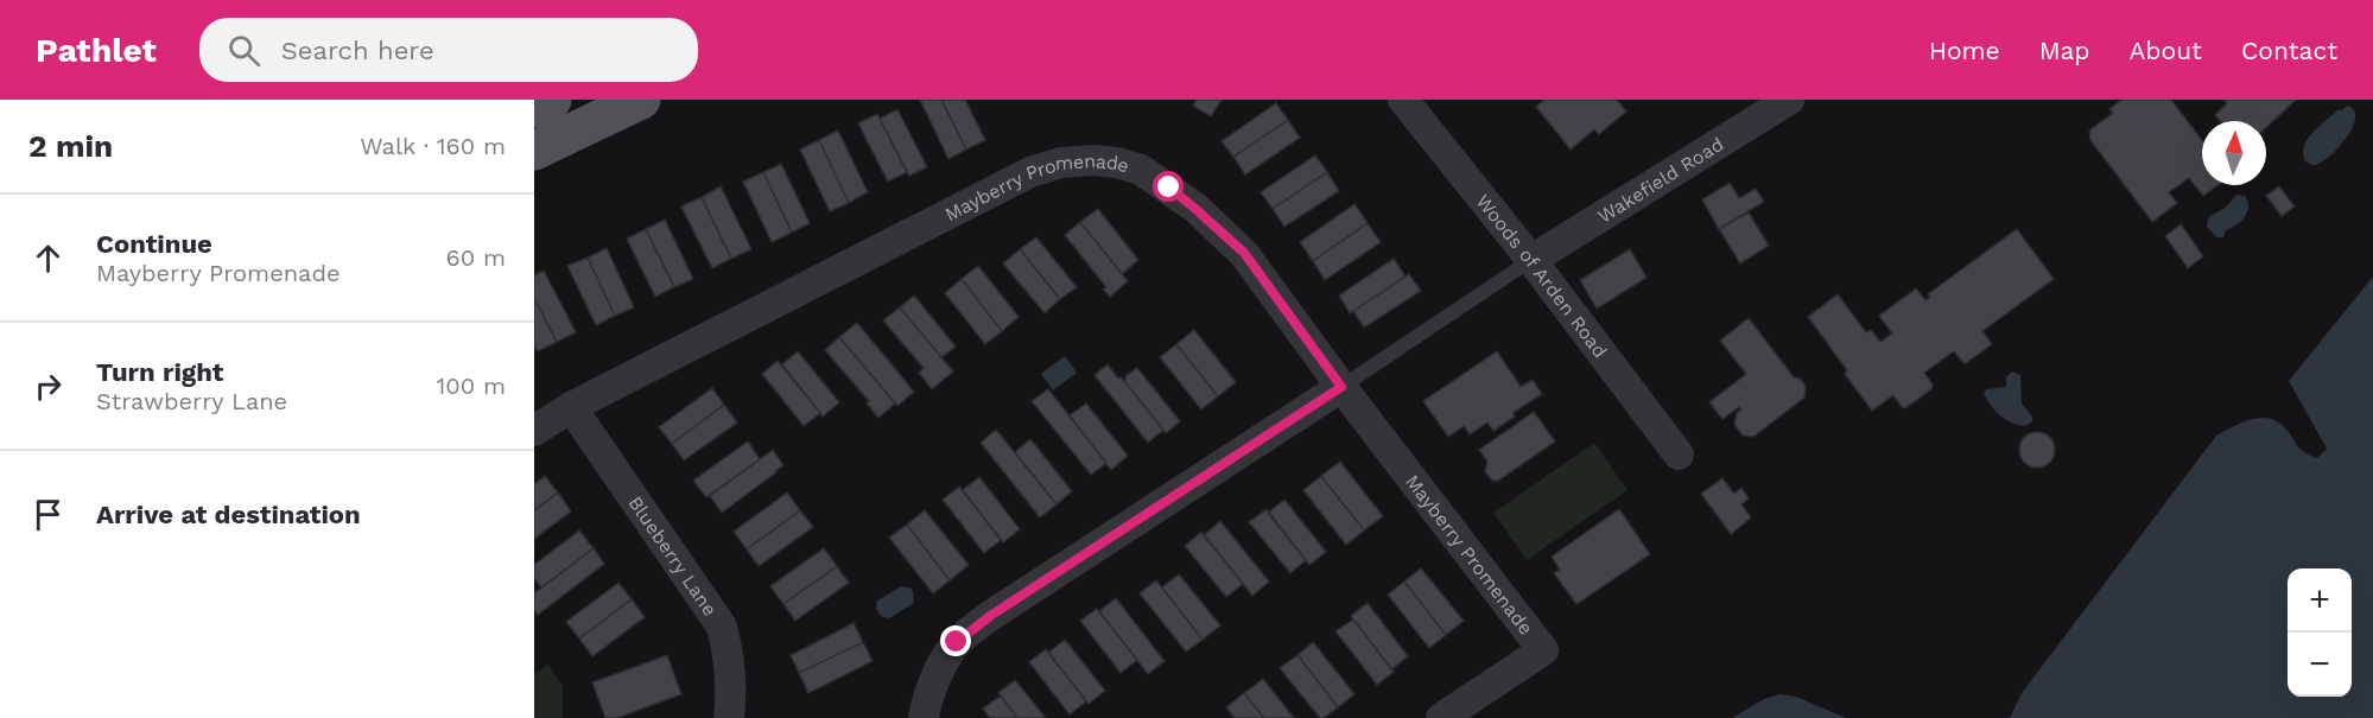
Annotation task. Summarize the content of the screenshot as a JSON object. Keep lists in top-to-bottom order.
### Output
{
  "streets": {
    "street": [
      "Wakefield Road",
      "Mayberry Promenade",
      "Woods of Arden Road",
      "Blueberry Lane"
    ]
  },
  "crossings": [
    ["Wakefield Road", "Woods of Arden Road"],
    ["Mayberry Promenade", "Blueberry Lane"]
  ],
  "north": "top",
  "page": {
    "header": "Pathlet",
    "search": "Search here",
    "nav": [
      "Home",
      "Map",
      "About",
      "Contact"
    ],
    "heading": ["2 min", "Walk · 160 m"],
    "list": [
      ["Continue", "Mayberry Promenade", "60 m"],
      ["Turn right", "Strawberry Lane", "100 m"],
      "Arrive at destination"
    ],
    "map_buttons": ["+", "−"]
  }
}
